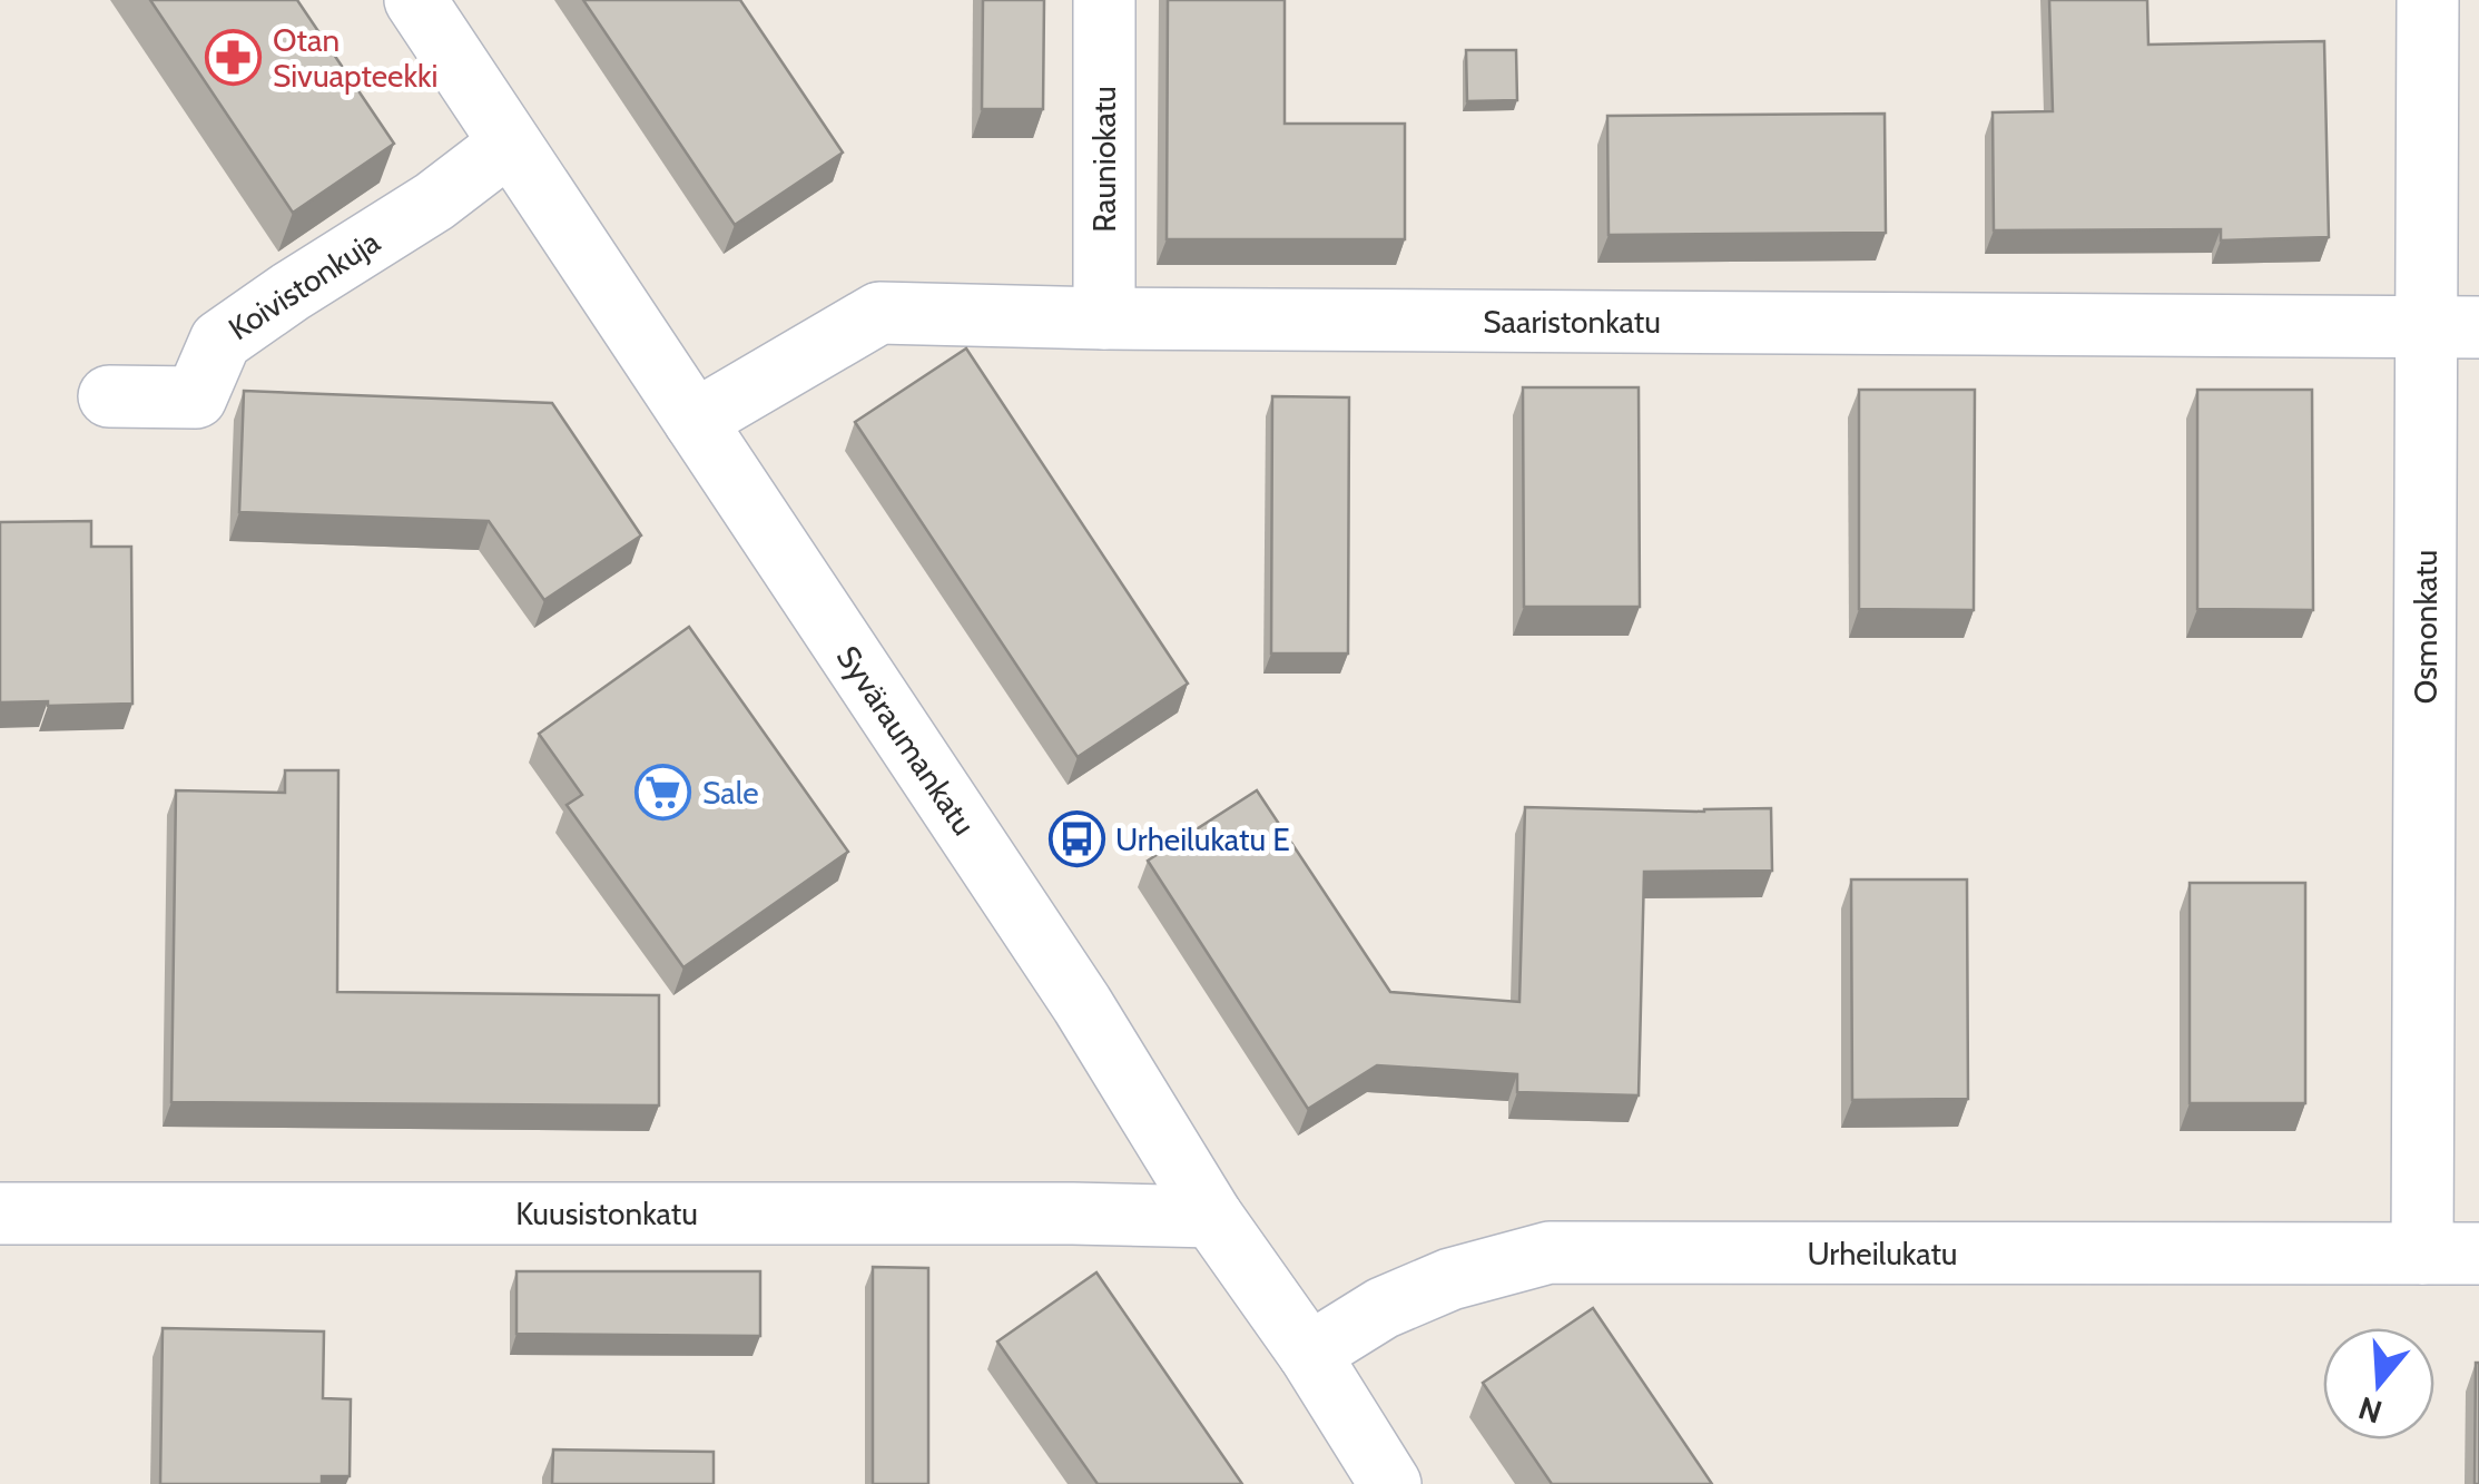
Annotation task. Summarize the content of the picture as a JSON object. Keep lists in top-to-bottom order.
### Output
{
  "streets": {
    "street": [
      "Rauniokatu",
      "Koivistonkuja",
      "Saaristonkatu",
      "Osmonkatu",
      "Syväraumankatu",
      "Kuusistonkatu",
      "Urheilukatu"
    ]
  },
  "crossings": [
    ["Rauniokatu", "Saaristonkatu"],
    ["Koivistonkuja", "Syväraumankatu"],
    ["Saaristonkatu", "Osmonkatu"],
    ["Saaristonkatu", "Syväraumankatu"],
    ["Osmonkatu", "Urheilukatu"],
    ["Syväraumankatu", "Kuusistonkatu"],
    ["Syväraumankatu", "Urheilukatu"]
  ],
  "places": {
    "pharmacy": ["Otan Sivuapteekki"],
    "supermarket": ["Sale"],
    "bus stop": ["Urheilukatu E"]
  },
  "north": "bottom"
}
